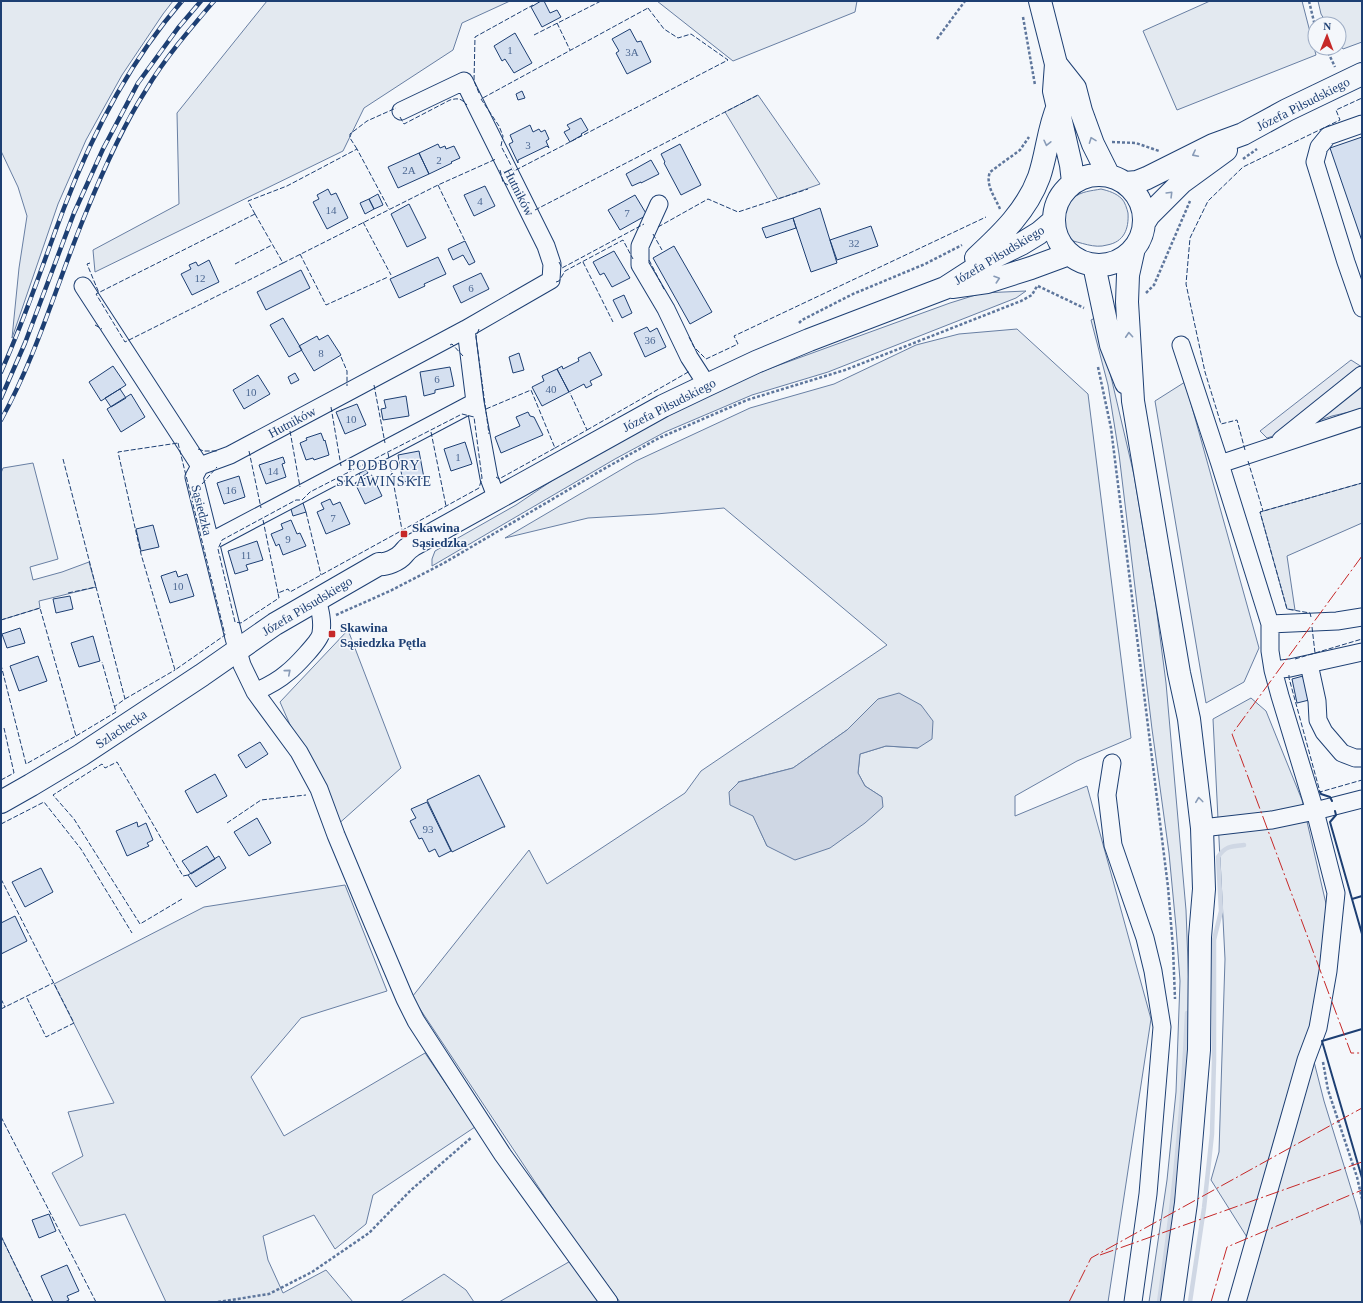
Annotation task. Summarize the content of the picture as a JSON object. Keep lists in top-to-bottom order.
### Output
{
  "streets": {
    "main road": ["Józefa Piłsudskiego", "Szlachecka"],
    "street": ["Hutników", "Sąsiedzka"]
  },
  "crossings": [
    ["Józefa Piłsudskiego", "Szlachecka"],
    ["Hutników", "Sąsiedzka"]
  ],
  "districts": ["PODBORY SKAWIŃSKIE"],
  "places": {
    "transit": ["Skawina Sąsiedzka", "Skawina Sąsiedzka Pętla"]
  },
  "house_numbers": [
    "1",
    "3A",
    "3",
    "2",
    "2A",
    "4",
    "14",
    "7",
    "32",
    "12",
    "6",
    "36",
    "8",
    "6",
    "40",
    "10",
    "10",
    "1",
    "14",
    "16",
    "7",
    "9",
    "11",
    "10",
    "93"
  ],
  "north": "top"
}
